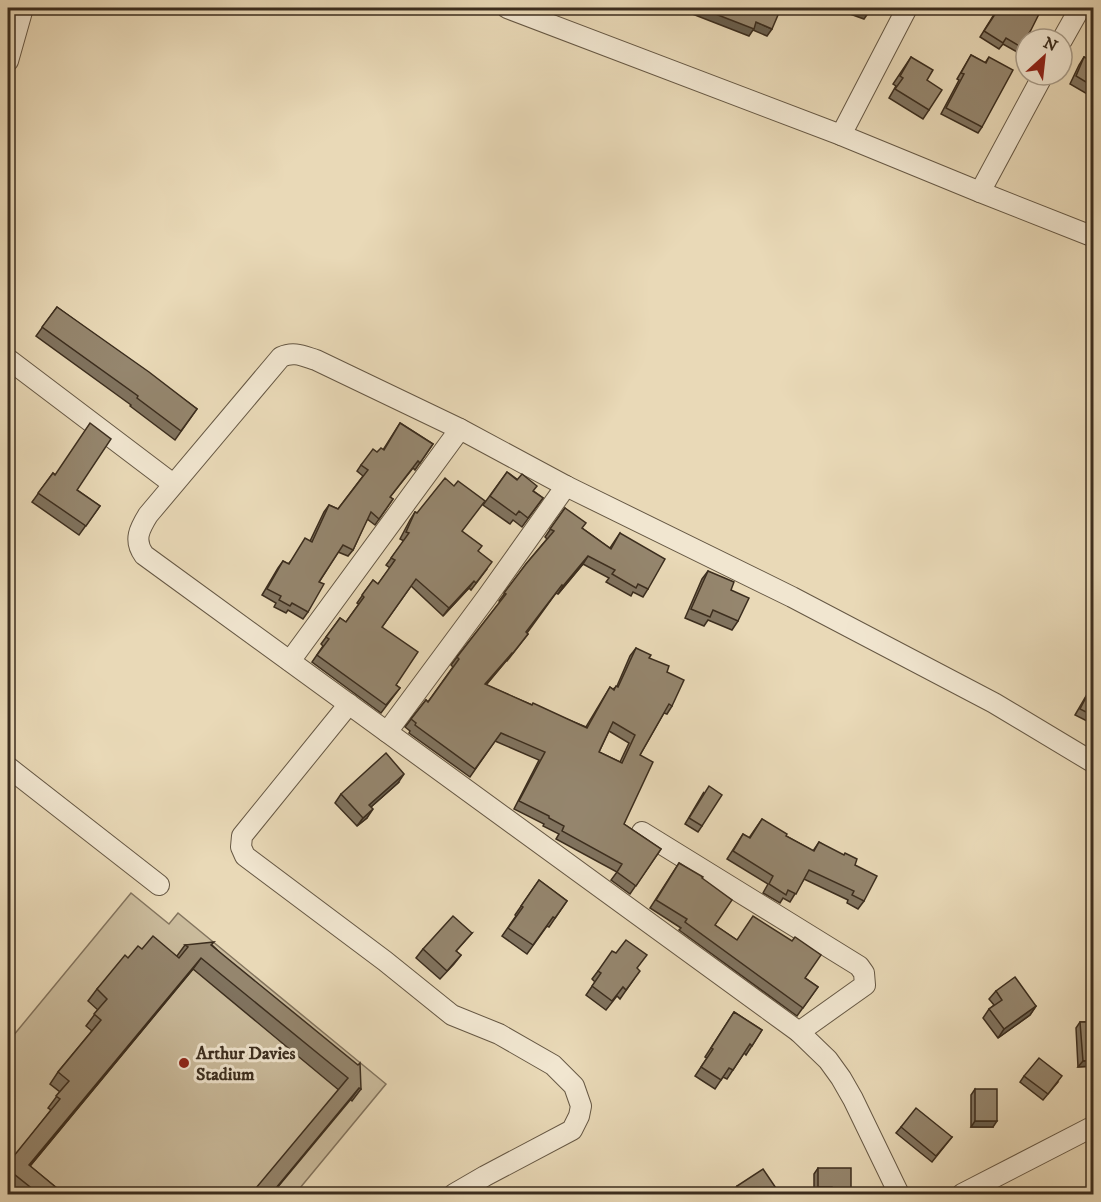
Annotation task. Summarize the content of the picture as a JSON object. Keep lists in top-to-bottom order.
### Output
{
  "places": ["Arthur Davies Stadium"],
  "north": "top right"
}
